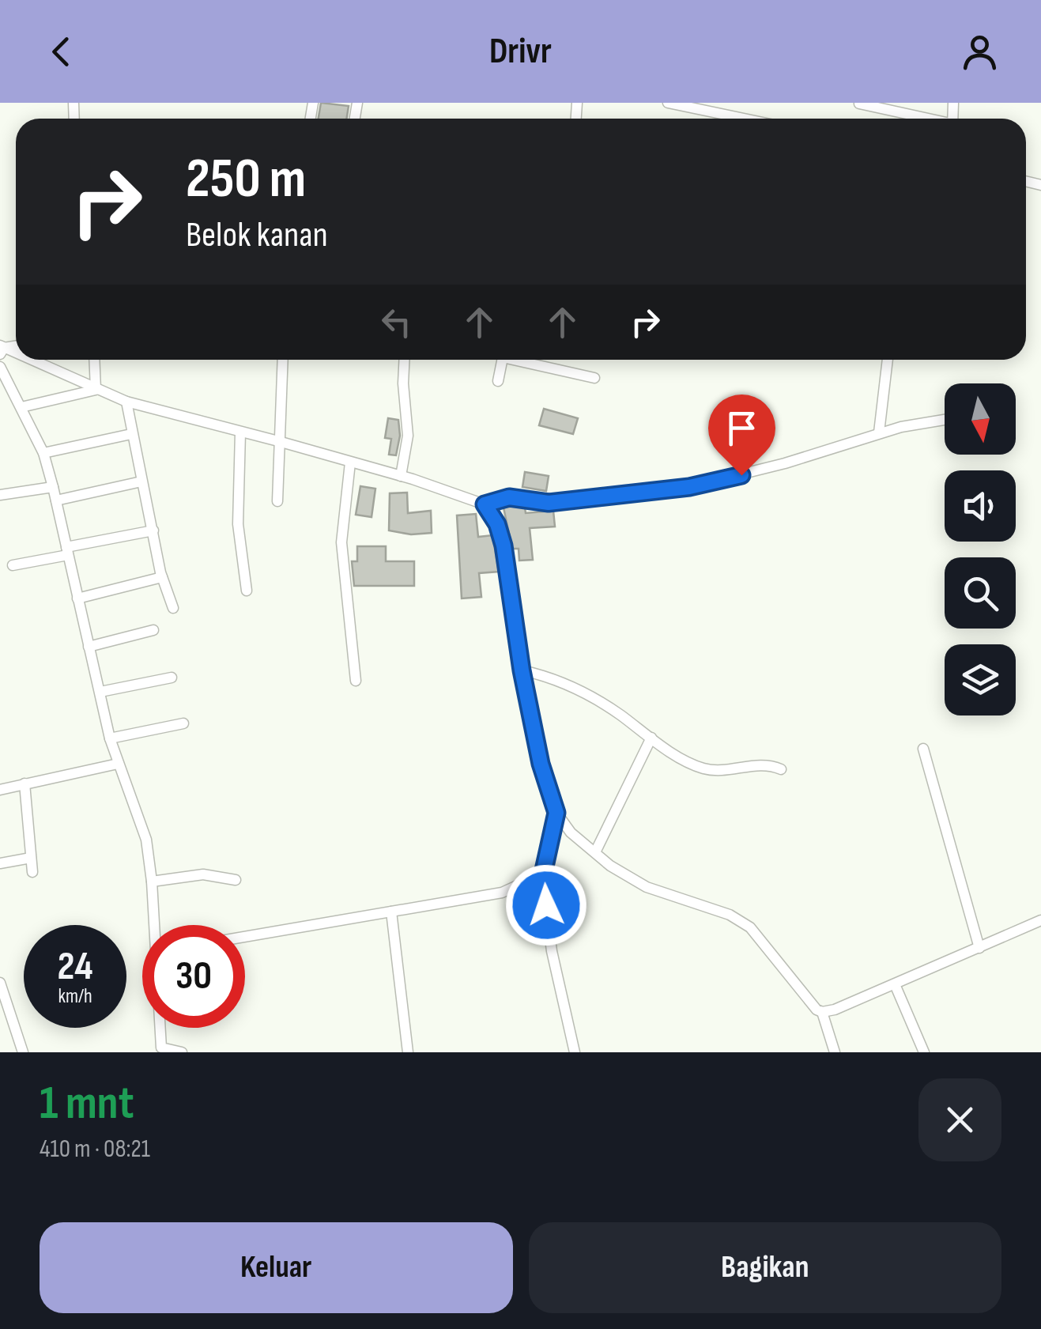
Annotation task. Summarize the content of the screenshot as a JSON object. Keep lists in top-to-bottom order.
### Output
{
  "north": "bottom",
  "page": {
    "header": "Drivr",
    "turn": ["250 m", "Belok kanan"],
    "speed": "24 km/h",
    "limit": "30",
    "heading": ["1 mnt", "410 m · 08:21"],
    "buttons": ["Keluar", "Bagikan"]
  }
}
